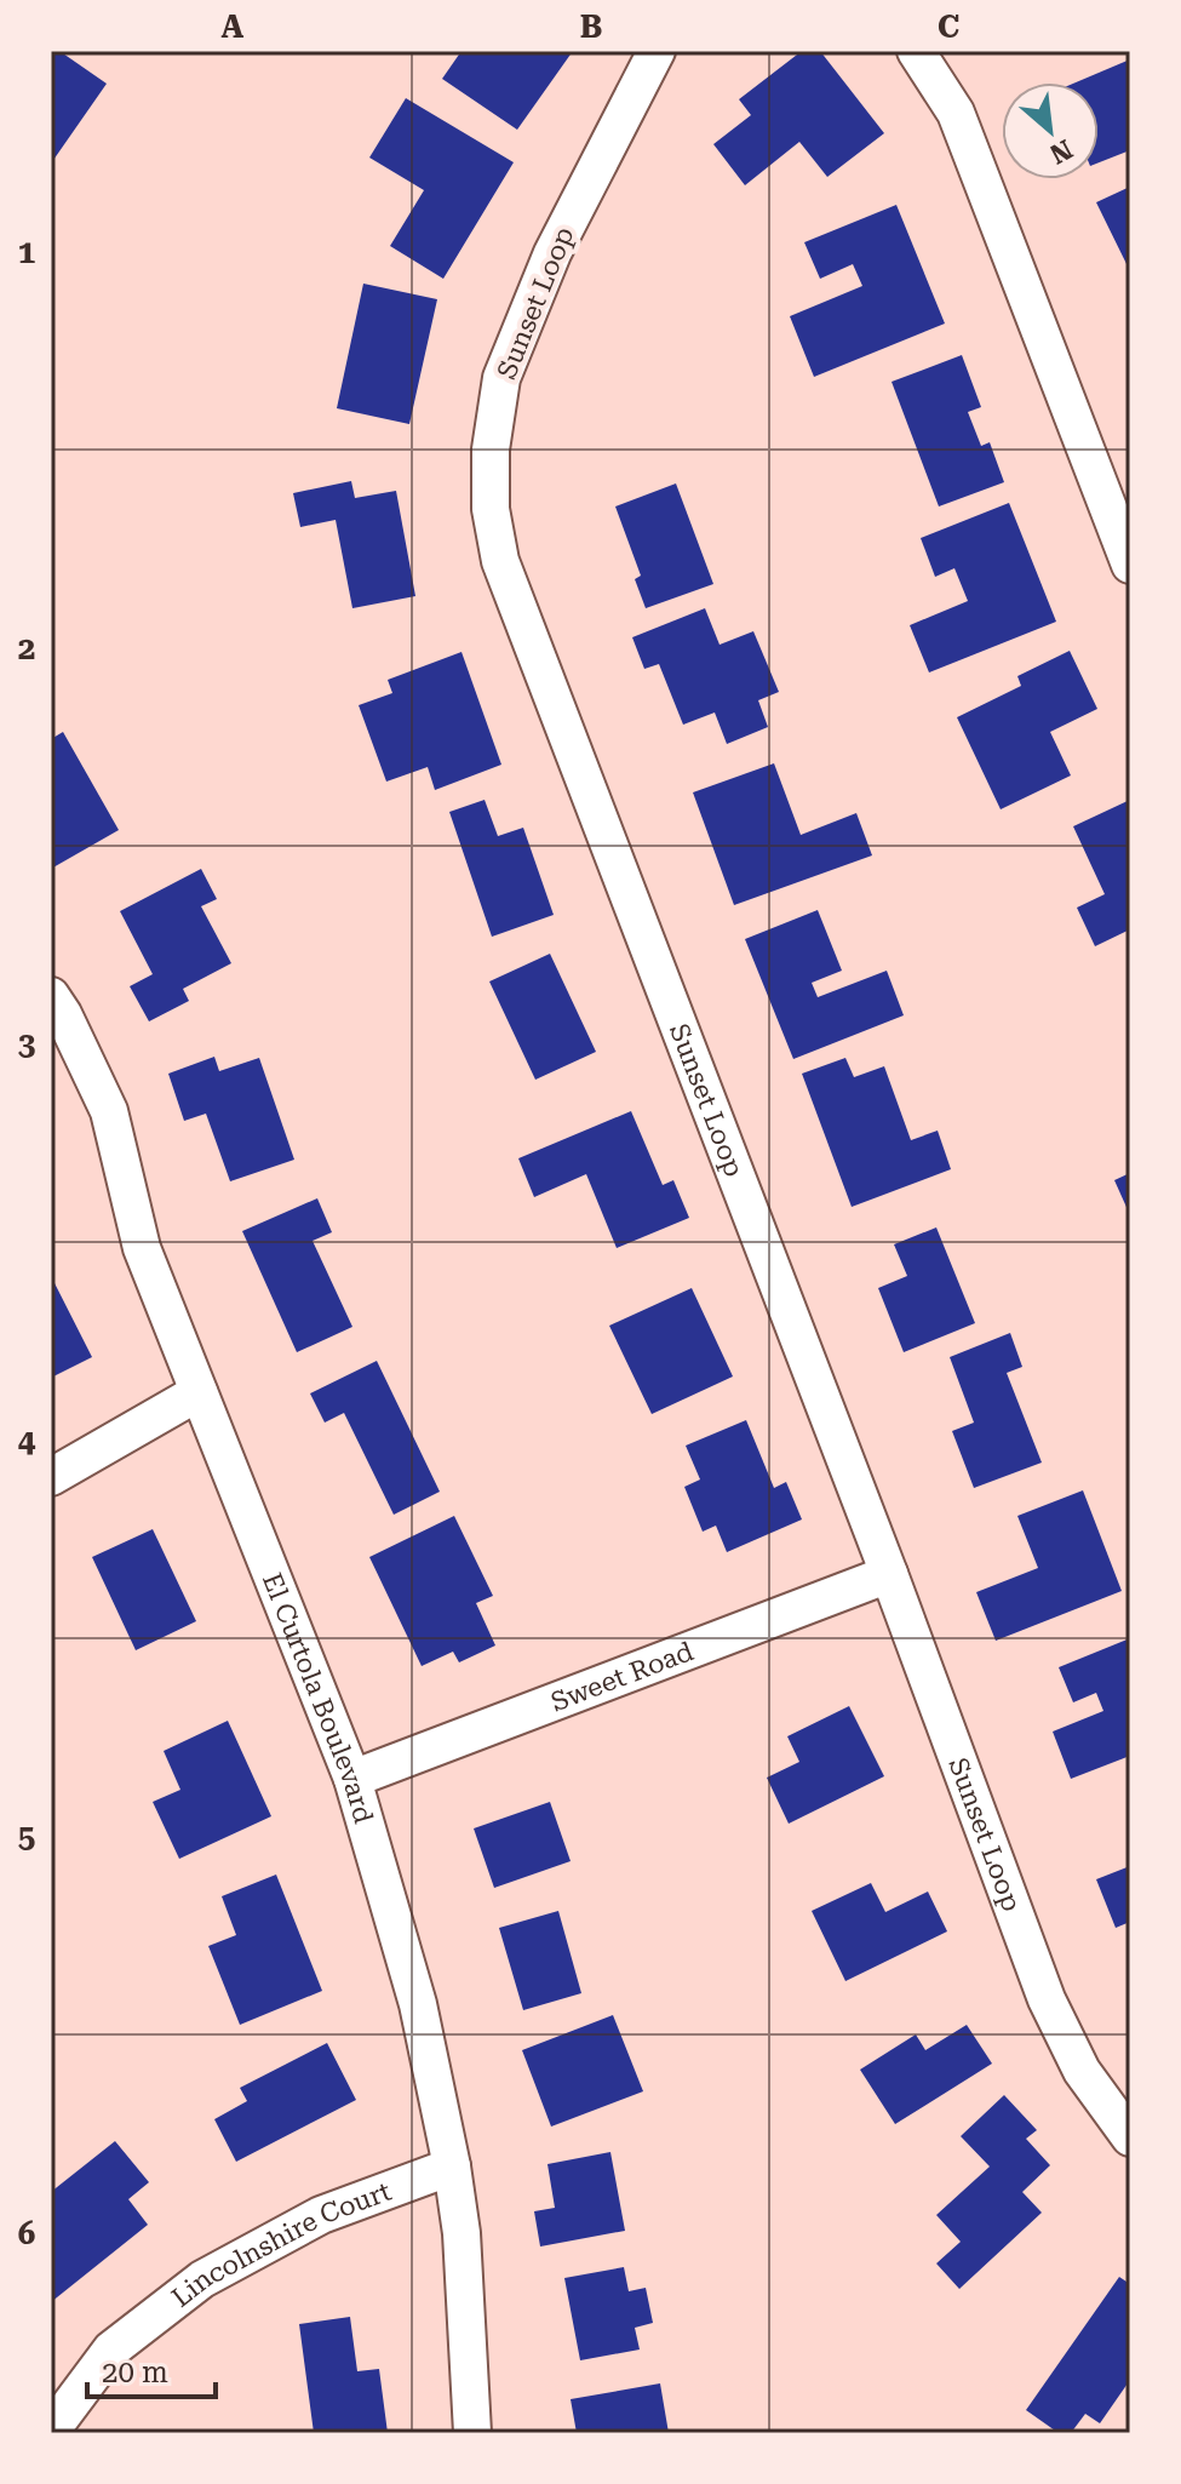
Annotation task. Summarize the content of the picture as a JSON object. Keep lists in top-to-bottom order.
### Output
{
  "streets": {
    "street": [
      "Sunset Loop",
      "Sweet Road",
      "El Curtola Boulevard",
      "Lincolnshire Court"
    ]
  },
  "crossings": [
    ["Sunset Loop", "Sweet Road"],
    ["Sweet Road", "El Curtola Boulevard"],
    ["El Curtola Boulevard", "Lincolnshire Court"]
  ],
  "scale_bar": "20 m",
  "north": "bottom right",
  "grid": {
    "columns": ["A", "B", "C"],
    "rows": [
      "1",
      "2",
      "3",
      "4",
      "5",
      "6"
    ]
  }
}
